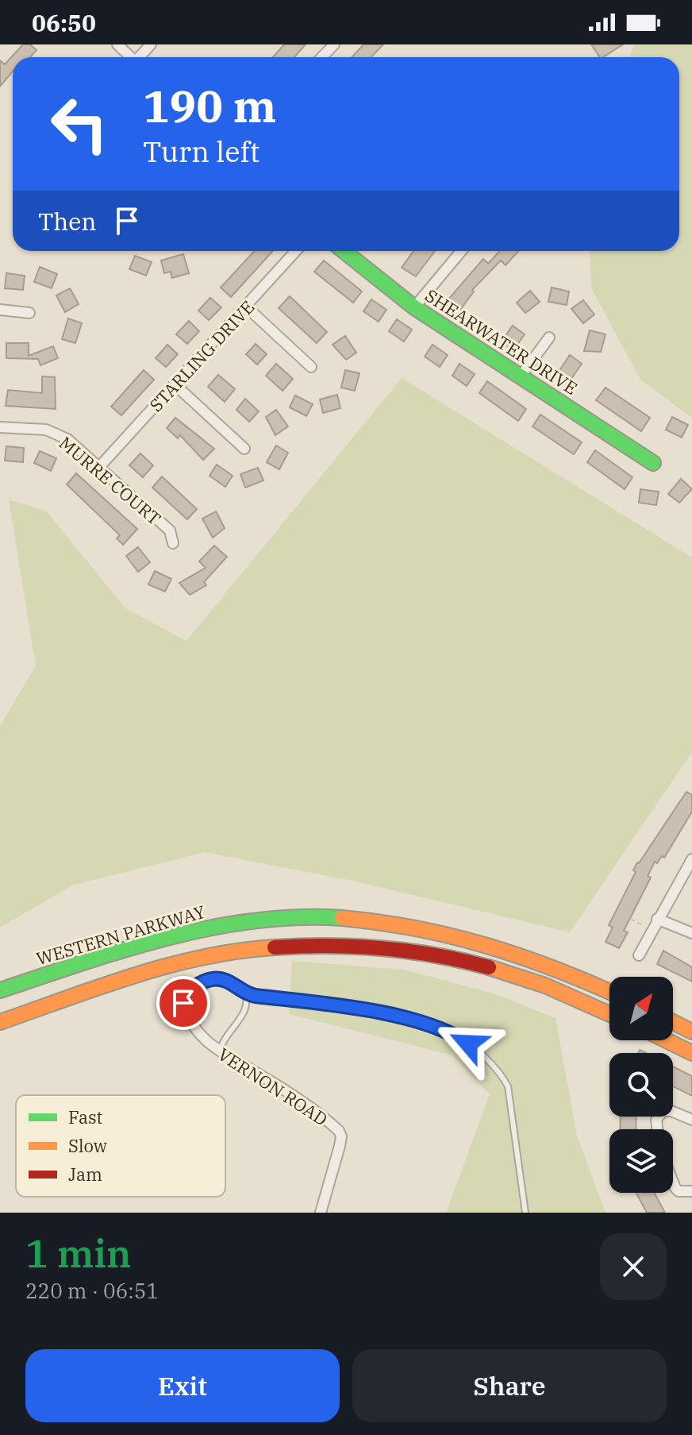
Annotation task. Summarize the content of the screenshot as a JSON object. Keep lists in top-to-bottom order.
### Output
{
  "streets": {
    "main road": ["SHEARWATER DRIVE", "WESTERN PARKWAY"],
    "street": ["STARLING DRIVE", "MURRE COURT", "VERNON ROAD"]
  },
  "crossings": [
    ["STARLING DRIVE", "MURRE COURT"]
  ],
  "legend": ["Fast", "Slow", "Jam"],
  "north": "top right",
  "page": {
    "status": "06:50",
    "turn": ["190 m", "Turn left"],
    "then": "Then",
    "heading": ["1 min", "220 m · 06:51"],
    "buttons": ["Exit", "Share"]
  }
}
